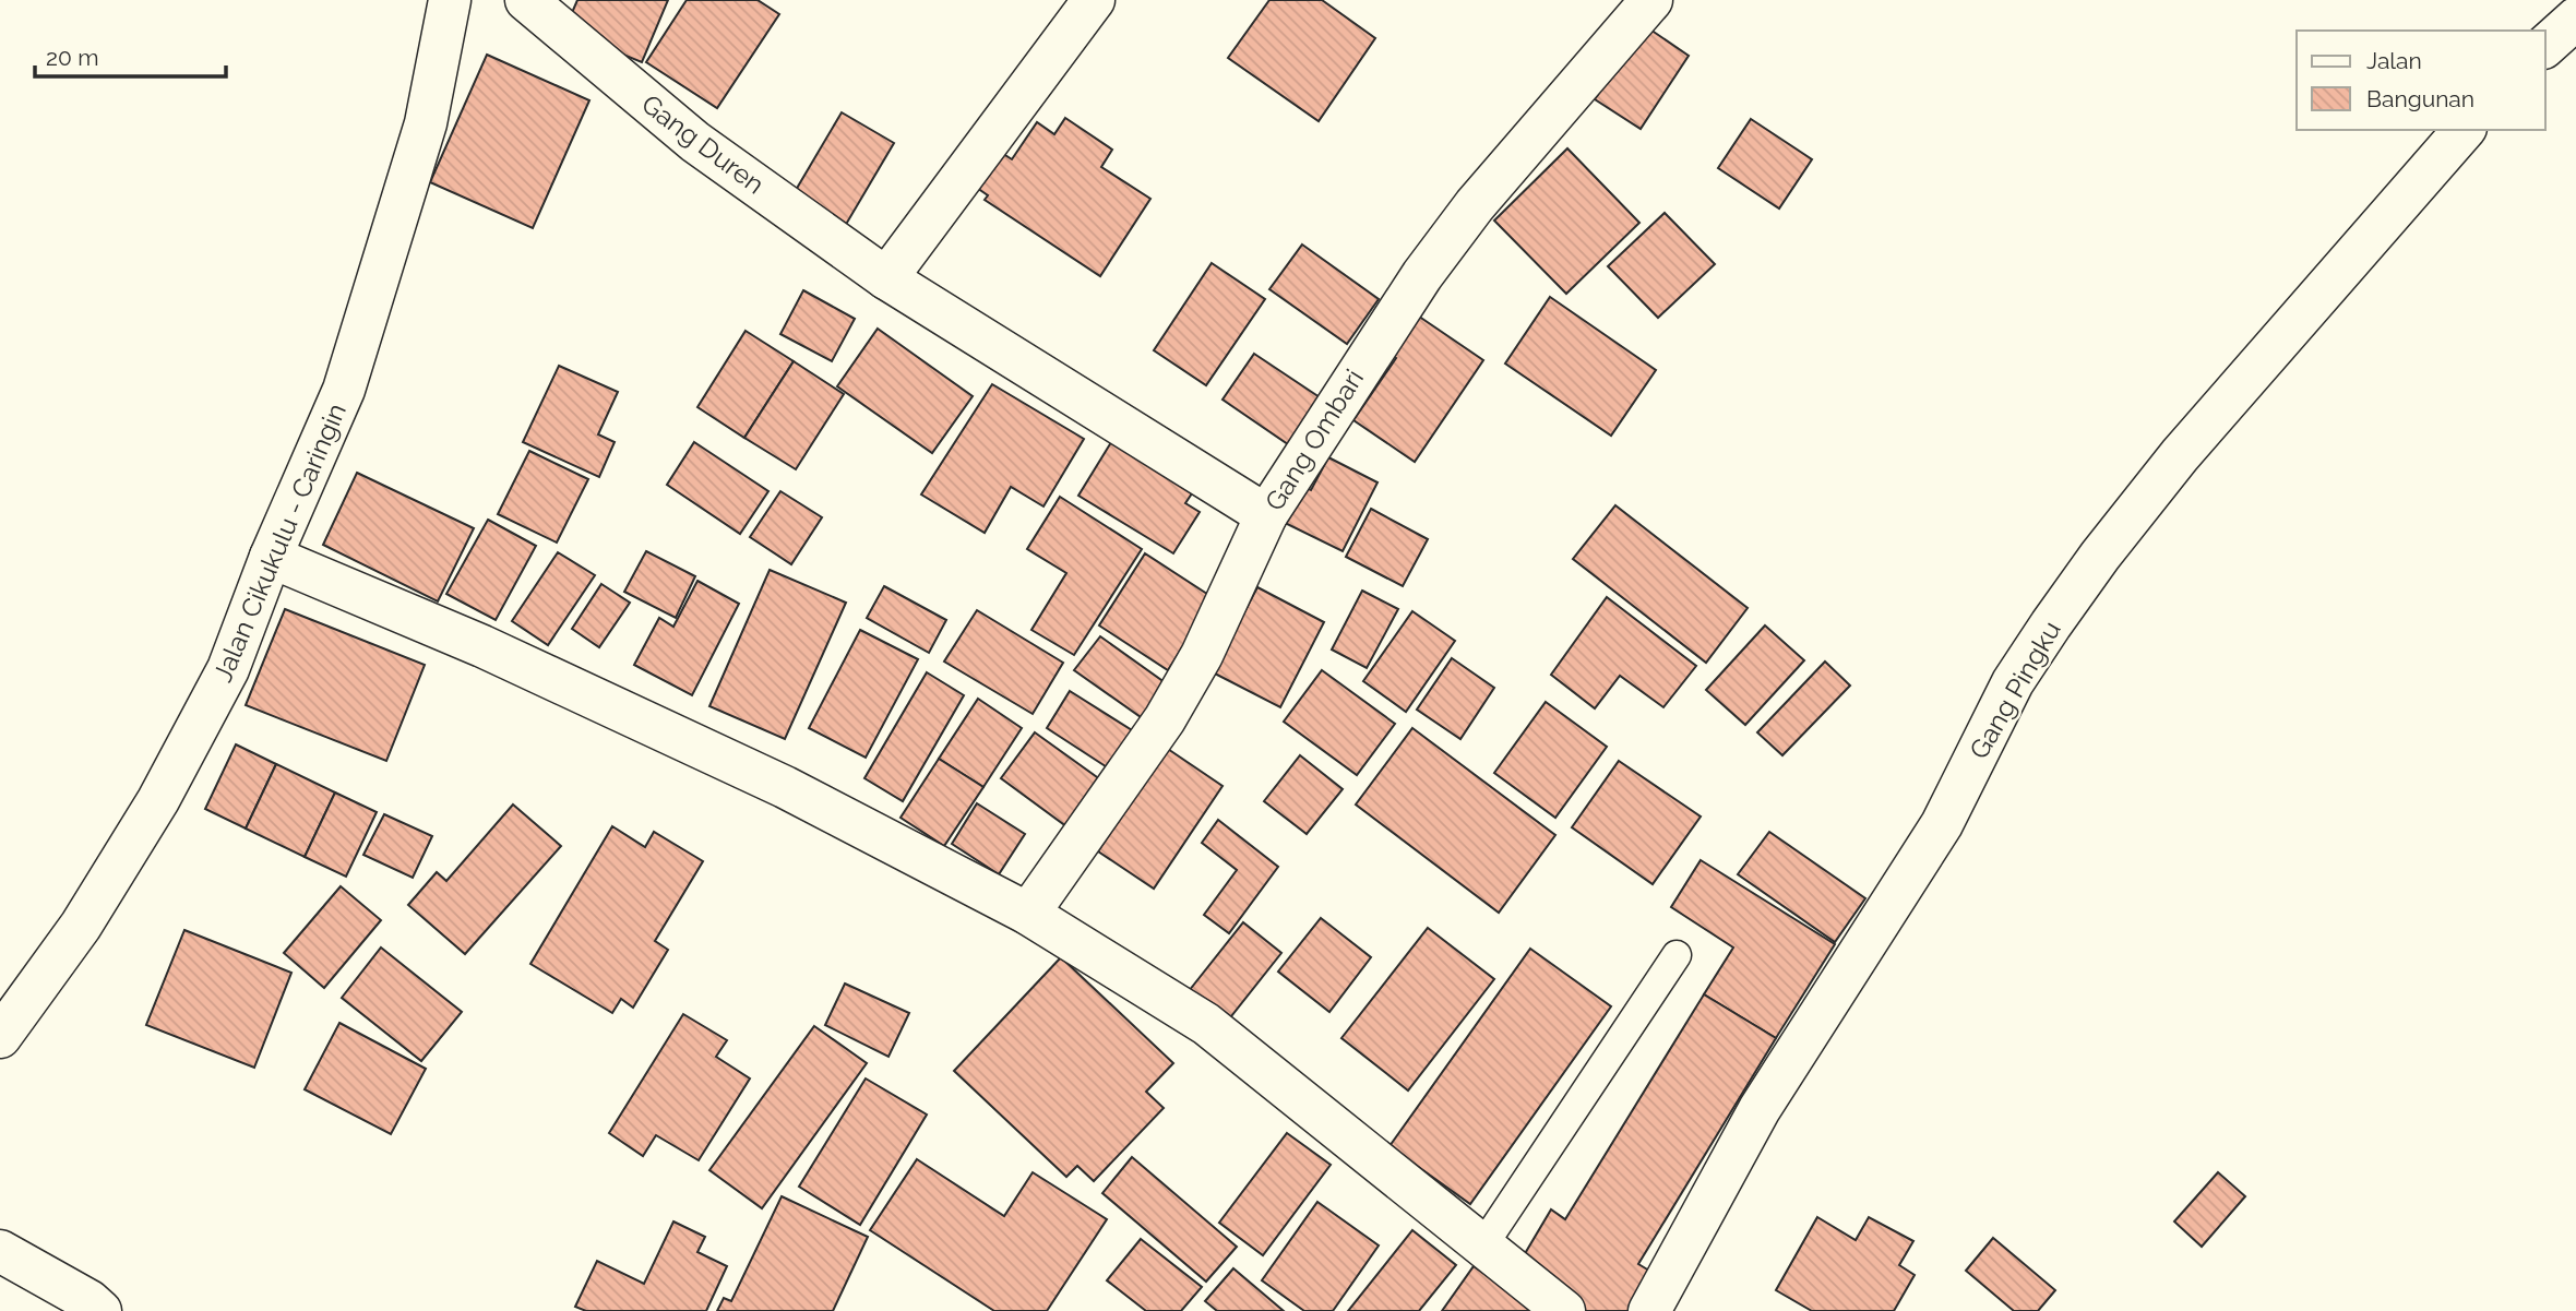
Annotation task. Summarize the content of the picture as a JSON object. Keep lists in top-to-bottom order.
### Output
{
  "streets": {
    "street": [
      "Gang Duren",
      "Gang Ombari",
      "Jalan Cikukulu - Caringin",
      "Gang Pingku"
    ]
  },
  "crossings": [
    ["Gang Duren", "Gang Ombari"]
  ],
  "legend": ["Jalan", "Bangunan"],
  "scale_bar": "20 m"
}
